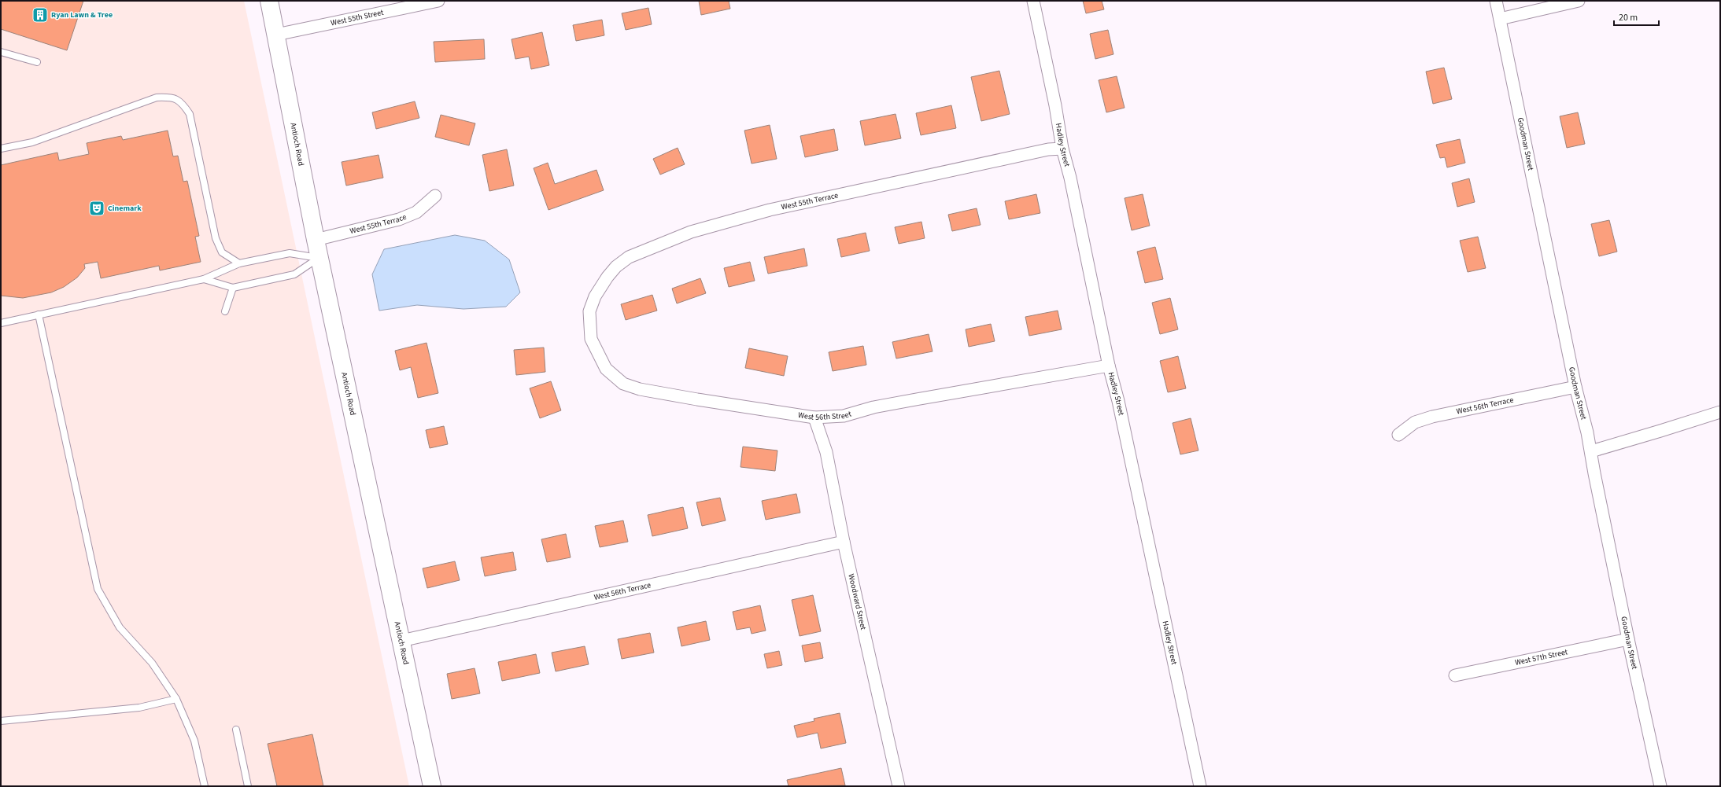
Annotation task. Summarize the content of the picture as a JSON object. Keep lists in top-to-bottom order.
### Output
{
  "streets": {
    "main road": ["Antioch Road"],
    "street": [
      "West 55th Street",
      "Hadley Street",
      "Goodman Street",
      "West 55th Terrace",
      "West 56th Terrace",
      "West 56th Street",
      "Woodward Street",
      "West 57th Street"
    ]
  },
  "crossings": [
    ["West 55th Street", "Antioch Road"],
    ["Antioch Road", "West 55th Terrace"],
    ["Antioch Road", "West 56th Terrace"],
    ["Hadley Street", "West 55th Terrace"],
    ["Hadley Street", "West 56th Street"],
    ["Goodman Street", "West 56th Terrace"],
    ["Goodman Street", "West 57th Street"],
    ["West 55th Terrace", "West 56th Street"],
    ["West 56th Terrace", "Woodward Street"],
    ["West 56th Street", "Woodward Street"]
  ],
  "places": {
    "building": ["Ryan Lawn & Tree"],
    "theatre": ["Cinemark"]
  },
  "scale_bar": "20 m"
}
